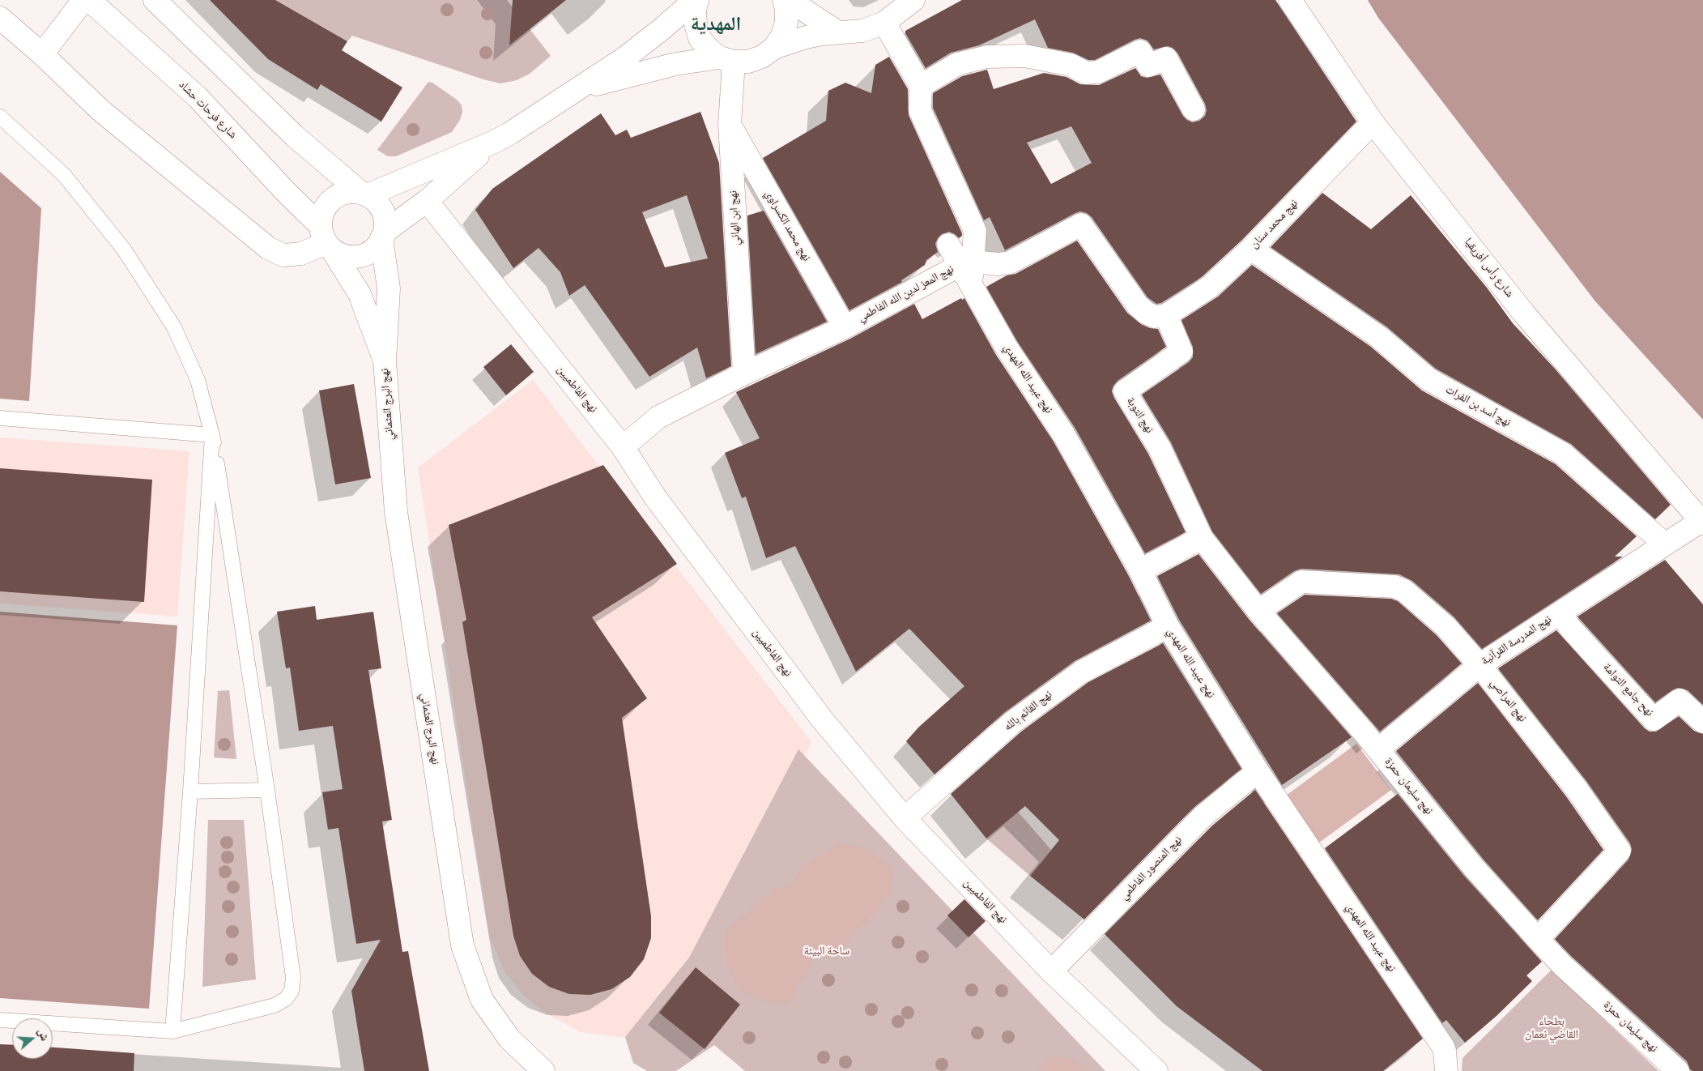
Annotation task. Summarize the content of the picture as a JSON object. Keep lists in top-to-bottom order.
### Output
{
  "streets": {
    "street": [
      "شارع فرحات حشاد",
      "نهج ابن الهاني",
      "نهج محمد سنان",
      "نهج محمد الكسراوي",
      "شارع رأس أفريقيا",
      "نهج المعز لدين الله الفاطمي",
      "نهج عبيد الله المهدي",
      "نهج الفاطميين",
      "نهج البرج العثماني",
      "نهج أسد بن الفرات",
      "نهج التوبة",
      "نهج المدرسة القرآنية",
      "نهح جامع التوامة",
      "نهج المراصي",
      "نهج القائم بالله",
      "نهج سليمان حمزة",
      "نهج المنصور الفاطمي"
    ]
  },
  "crossings": [
    ["شارع فرحات حشاد", "نهج البرج العثماني"],
    ["نهج ابن الهاني", "نهج محمد الكسراوي"],
    ["نهج ابن الهاني", "نهج المعز لدين الله الفاطمي"],
    ["نهج محمد سنان", "شارع رأس أفريقيا"],
    ["نهج محمد سنان", "نهج أسد بن الفرات"],
    ["نهج محمد سنان", "نهج التوبة"],
    ["نهج محمد الكسراوي", "نهج المعز لدين الله الفاطمي"],
    ["نهج المعز لدين الله الفاطمي", "نهج عبيد الله المهدي"],
    ["نهج المعز لدين الله الفاطمي", "نهج الفاطميين"],
    ["نهج عبيد الله المهدي", "نهج القائم بالله"],
    ["نهج عبيد الله المهدي", "نهج المنصور الفاطمي"],
    ["نهج الفاطميين", "نهج القائم بالله"],
    ["نهج الفاطميين", "نهج المنصور الفاطمي"],
    ["نهج أسد بن الفرات", "نهج المدرسة القرآنية"],
    ["نهج التوبة", "نهج سليمان حمزة"],
    ["نهج المدرسة القرآنية", "نهح جامع التوامة"],
    ["نهج المدرسة القرآنية", "نهج المراصي"],
    ["نهج المدرسة القرآنية", "نهج سليمان حمزة"],
    ["نهج المراصي", "نهج سليمان حمزة"]
  ],
  "districts": ["المهدية"],
  "parks": ["ساحة البيئة", "بطحاء القاضي نعمان"],
  "north": "right"
}
